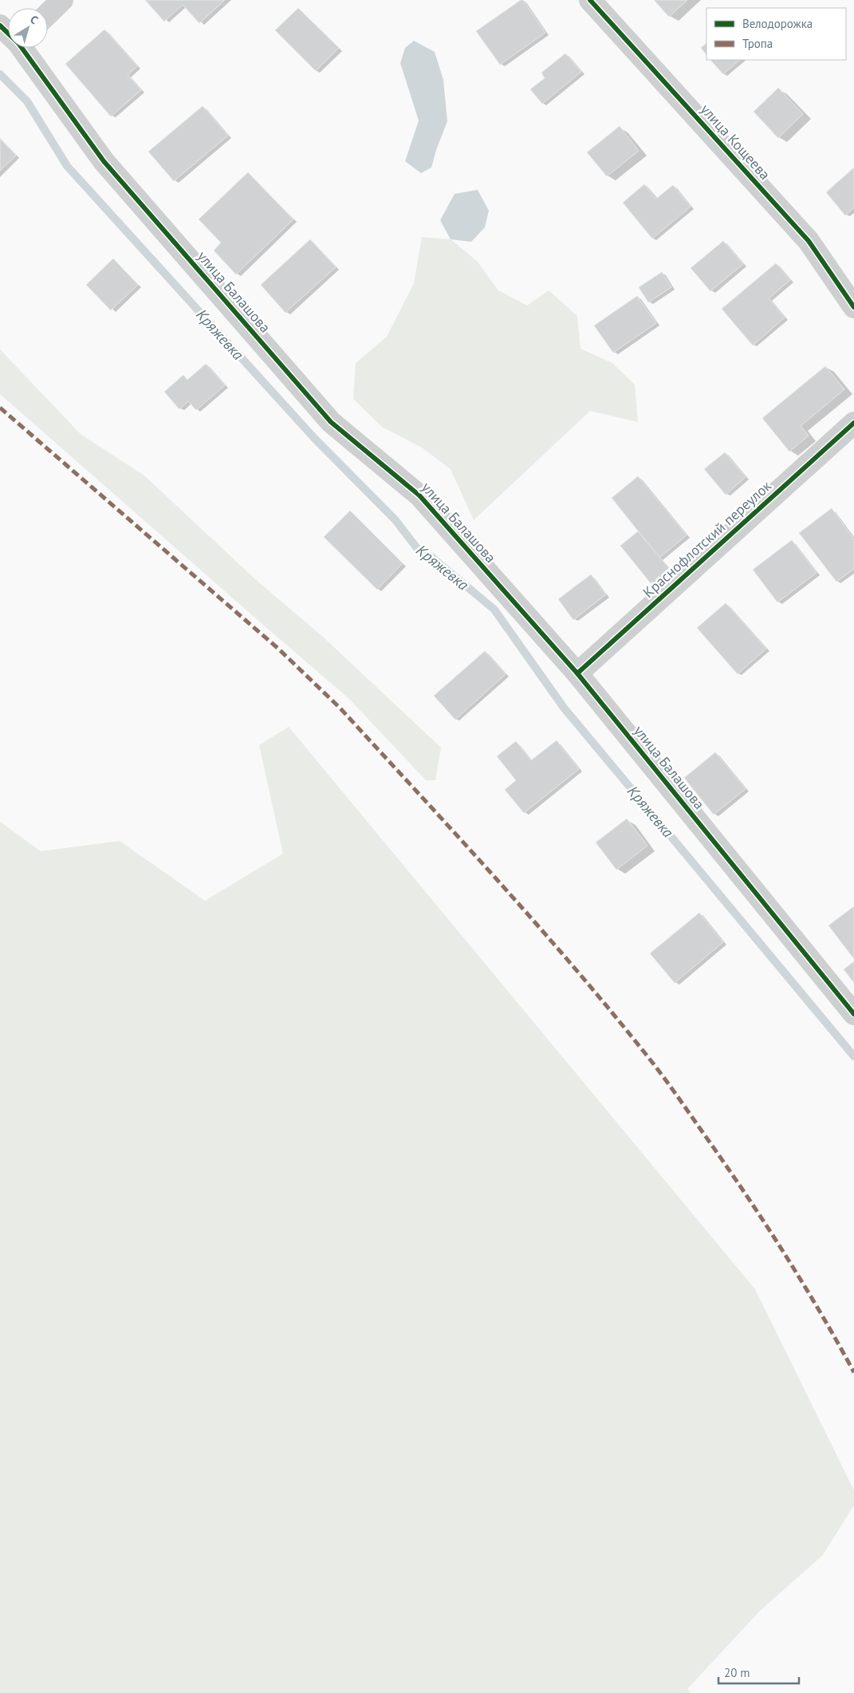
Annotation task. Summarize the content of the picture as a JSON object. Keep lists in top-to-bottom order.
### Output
{
  "streets": {
    "street": ["улица Кощеева", "улица Балашова", "Краснофлотский переулок"]
  },
  "crossings": [
    ["улица Балашова", "Краснофлотский переулок"]
  ],
  "water": ["Кряжевка"],
  "legend": ["Велодорожка", "Тропа"],
  "scale_bar": "20 m",
  "north": "top right"
}
